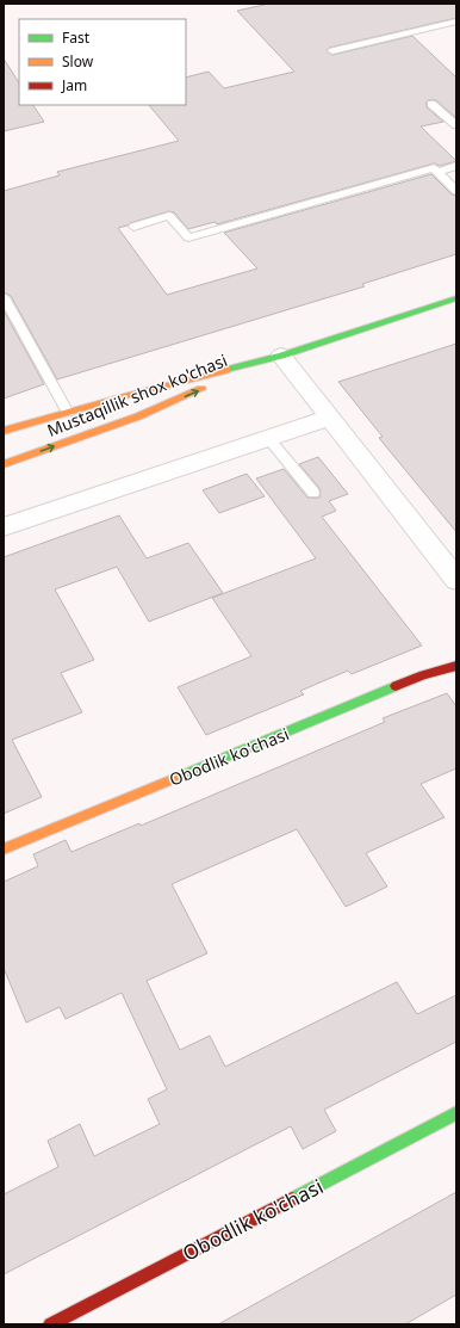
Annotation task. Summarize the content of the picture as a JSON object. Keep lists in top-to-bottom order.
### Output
{
  "streets": {
    "main road": ["Mustaqillik shox ko'chasi", "Obodlik ko'chasi"]
  },
  "legend": ["Fast", "Slow", "Jam"]
}
